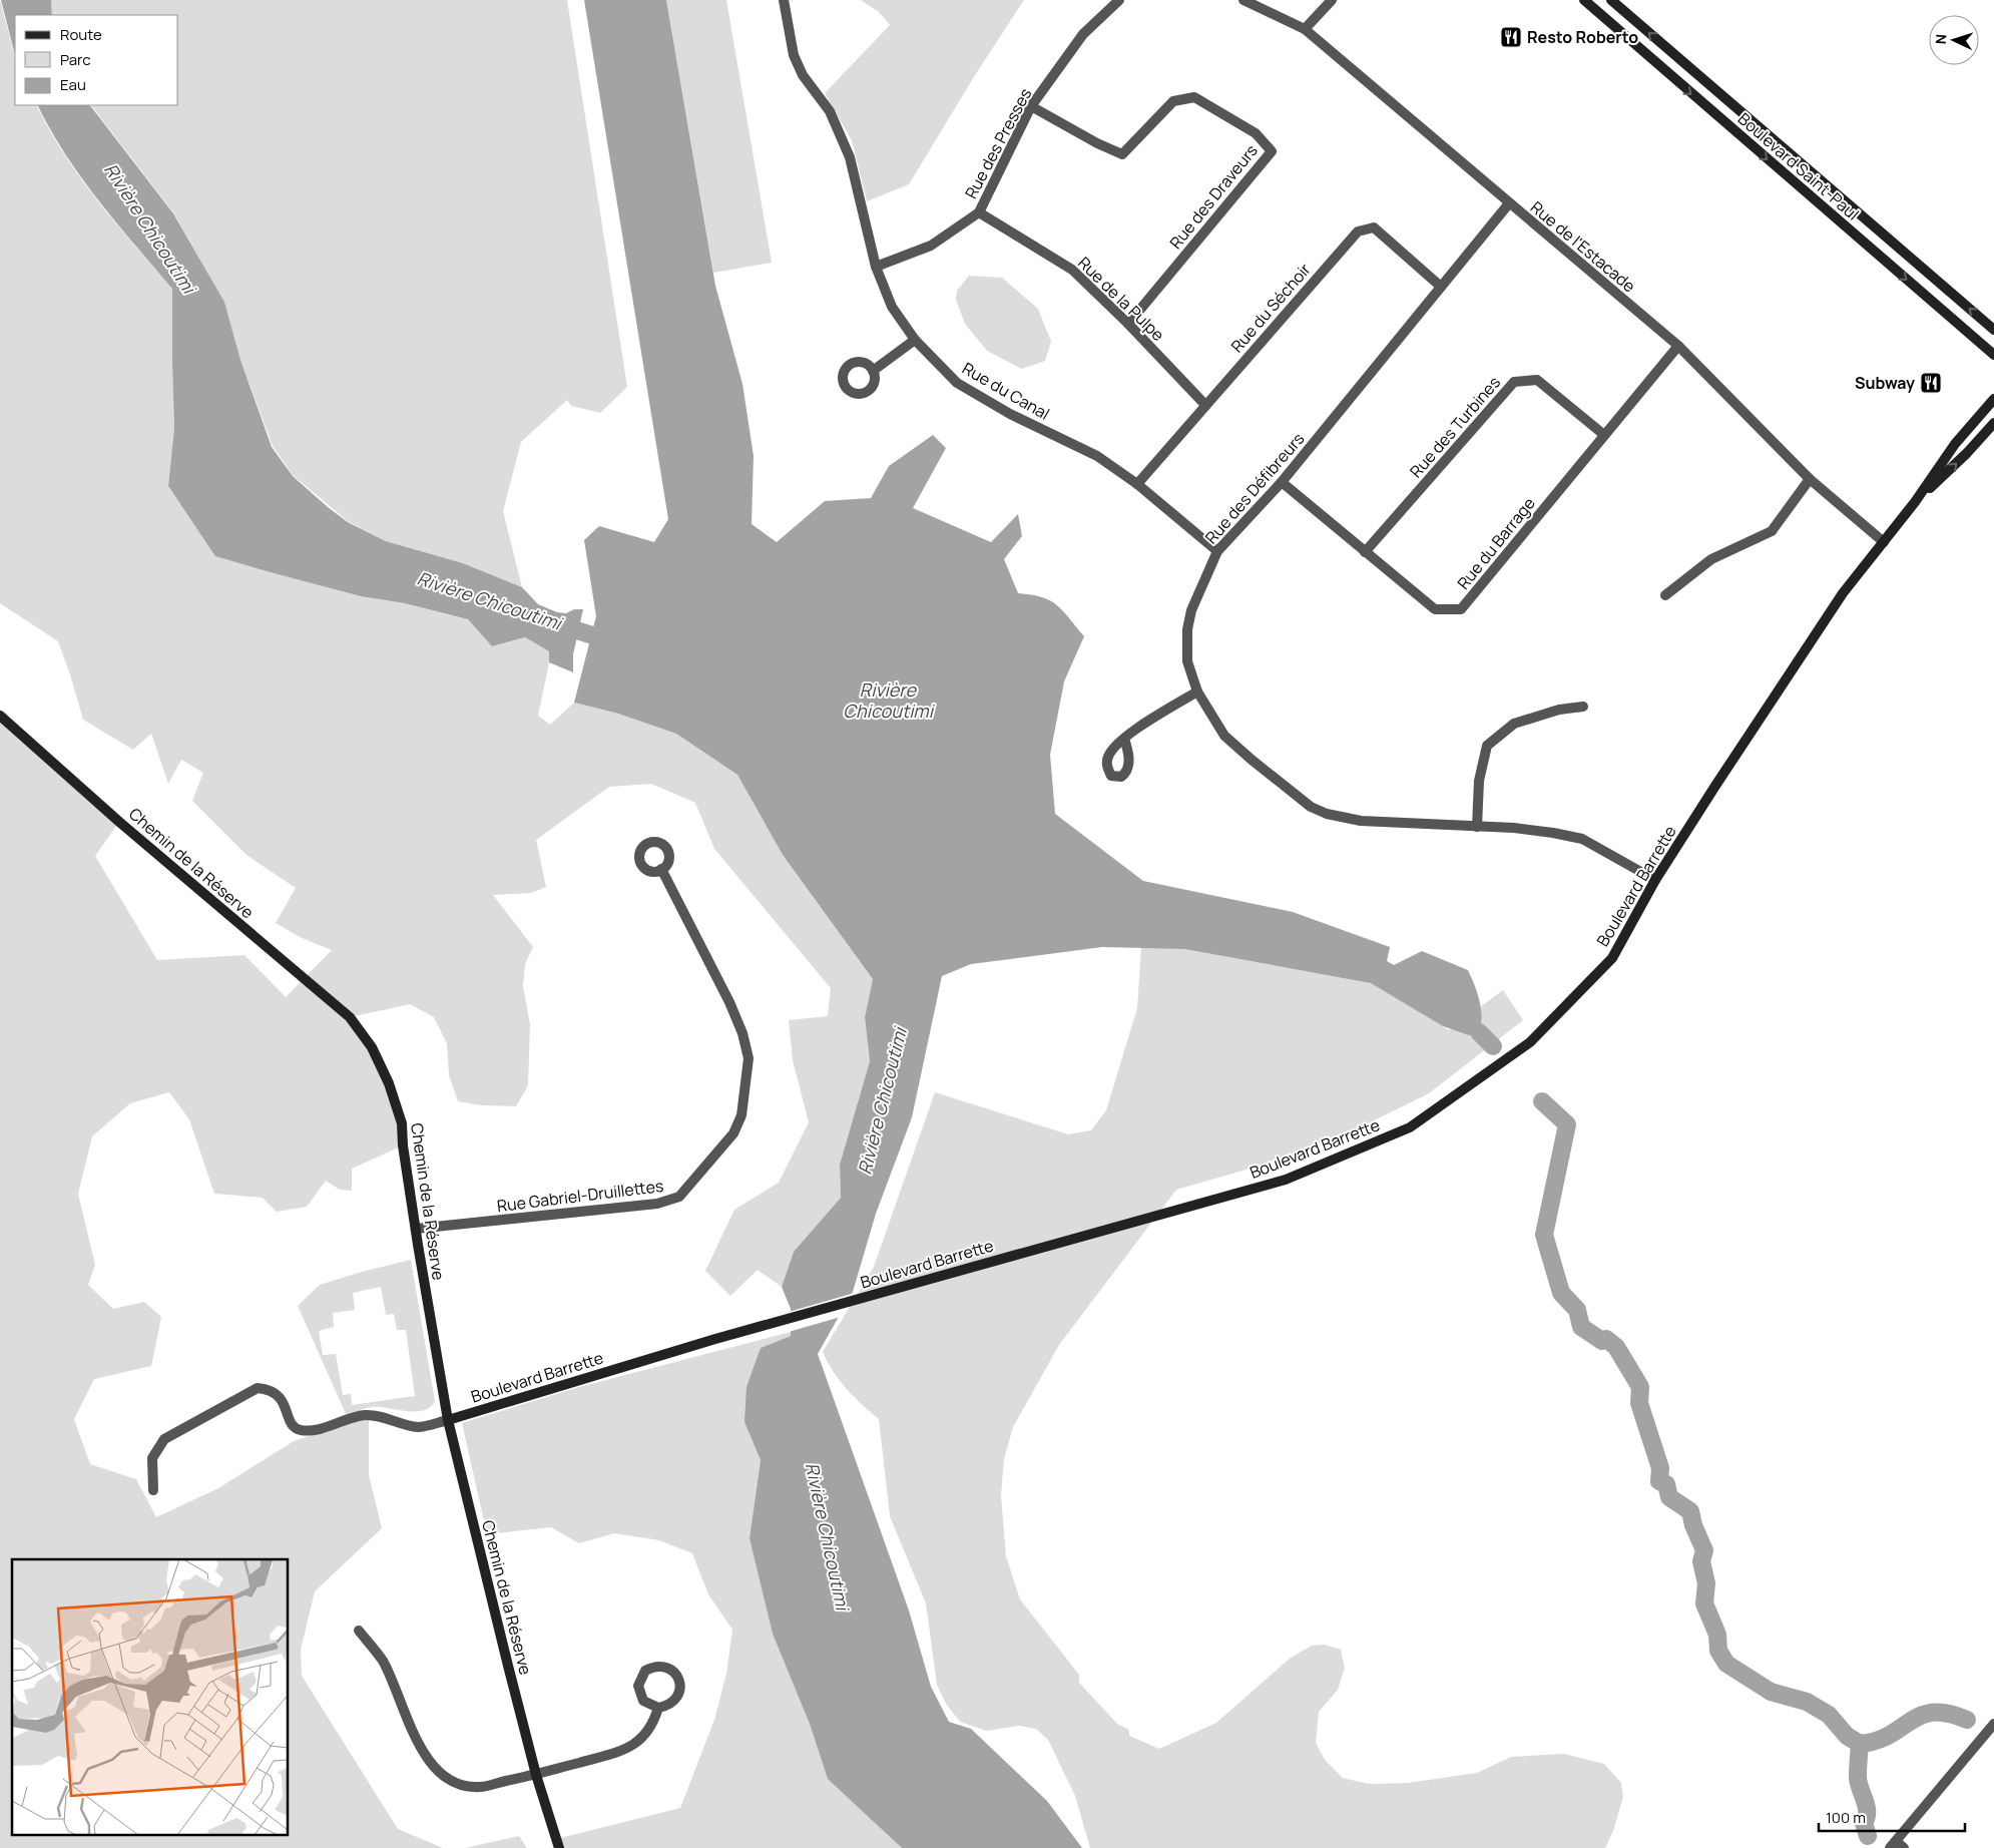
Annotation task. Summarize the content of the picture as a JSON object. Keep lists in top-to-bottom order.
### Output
{
  "streets": {
    "street": [
      "Rue des Presses",
      "Boulevard Saint-Paul",
      "Rue des Draveurs",
      "Rue de l'Estacade",
      "Rue de la Pulpe",
      "Rue du Séchoir",
      "Rue du Canal",
      "Rue des Turbines",
      "Rue des Défibreurs",
      "Rue du Barrage",
      "Chemin de la Réserve",
      "Boulevard Barrette",
      "Rue Gabriel-Druillettes"
    ]
  },
  "crossings": [
    ["Rue des Presses", "Rue des Draveurs"],
    ["Rue des Presses", "Rue de la Pulpe"],
    ["Rue des Presses", "Rue du Canal"],
    ["Rue des Draveurs", "Rue de la Pulpe"],
    ["Rue de l'Estacade", "Rue des Défibreurs"],
    ["Rue de l'Estacade", "Rue du Barrage"],
    ["Rue de l'Estacade", "Boulevard Barrette"],
    ["Rue de la Pulpe", "Rue du Séchoir"],
    ["Rue du Séchoir", "Rue du Canal"],
    ["Rue du Séchoir", "Rue des Défibreurs"],
    ["Rue du Canal", "Rue des Défibreurs"],
    ["Rue des Turbines", "Rue du Barrage"],
    ["Rue des Défibreurs", "Rue du Barrage"],
    ["Rue des Défibreurs", "Boulevard Barrette"],
    ["Chemin de la Réserve", "Boulevard Barrette"],
    ["Chemin de la Réserve", "Rue Gabriel-Druillettes"]
  ],
  "water": ["Rivière Chicoutimi"],
  "places": {
    "restaurant": ["Resto Roberto", "Subway"]
  },
  "legend": ["Route", "Parc", "Eau"],
  "scale_bar": "100 m",
  "north": "left"
}
